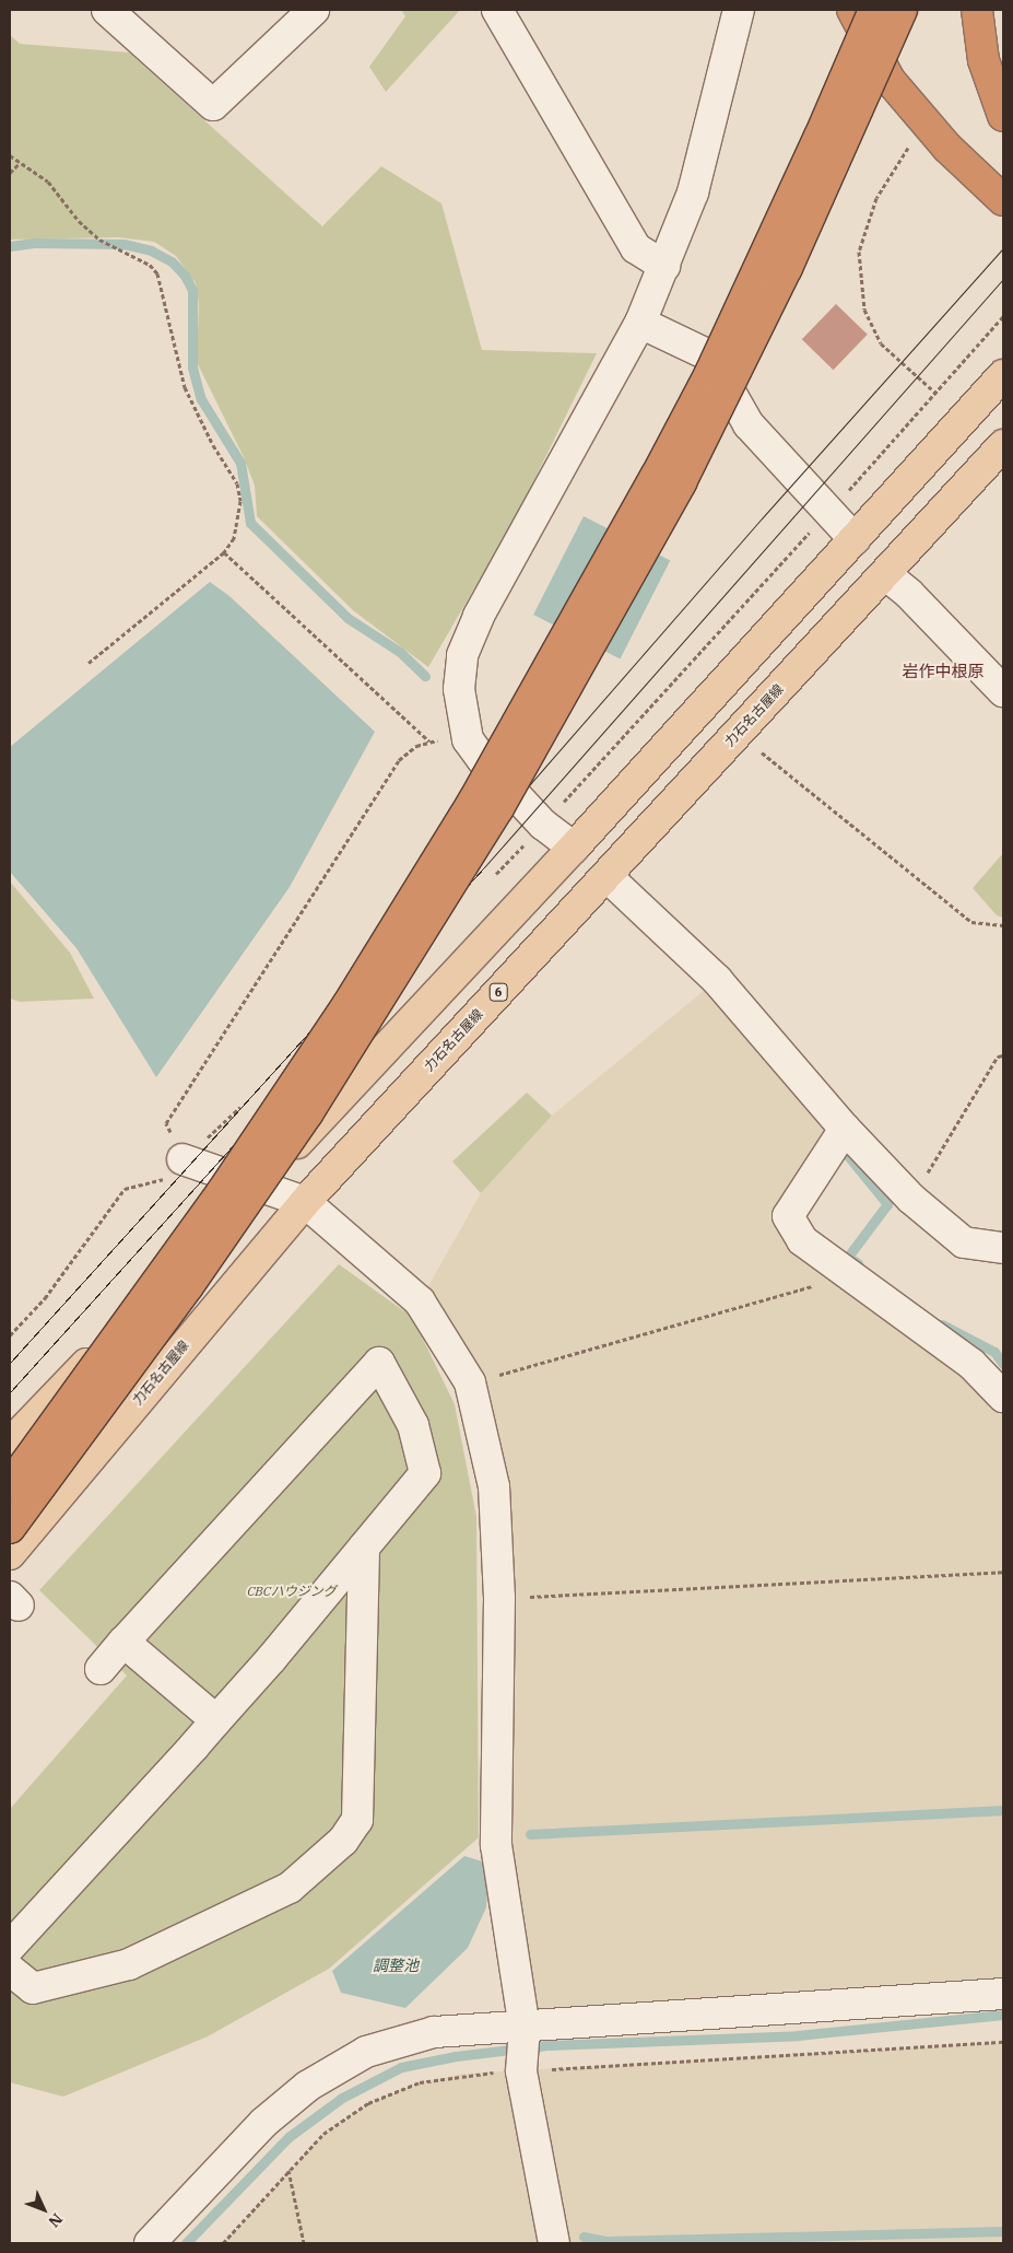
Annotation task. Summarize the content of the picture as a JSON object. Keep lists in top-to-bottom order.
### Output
{
  "streets": {
    "main road": ["力石名古屋線", "6"]
  },
  "districts": ["岩作中根原"],
  "water": ["調整池"],
  "parks": ["CBCハウジング"],
  "north": "bottom right"
}
